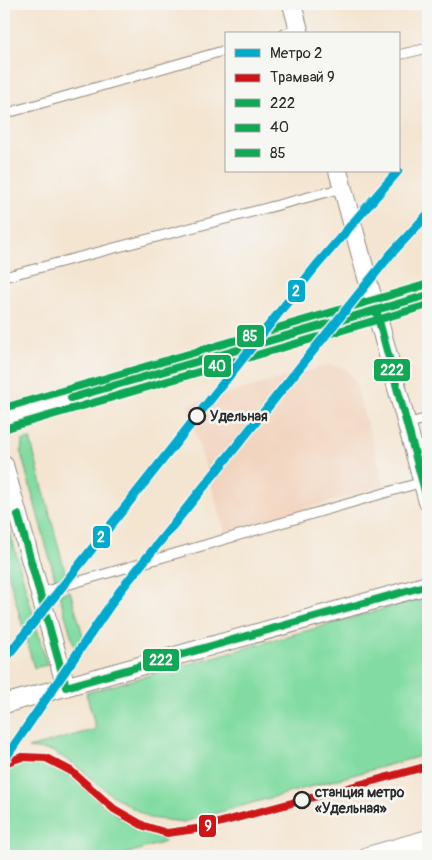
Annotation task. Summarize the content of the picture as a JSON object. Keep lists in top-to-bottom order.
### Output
{
  "places": ["Удельная", "станция метро «Удельная»"],
  "lines": [
    "metro line 2",
    "transit line 85",
    "transit line 222",
    "transit line 40",
    "tram line 9"
  ],
  "legend": [
    "Метро 2",
    "Трамвай 9",
    "222",
    "40",
    "85"
  ]
}
